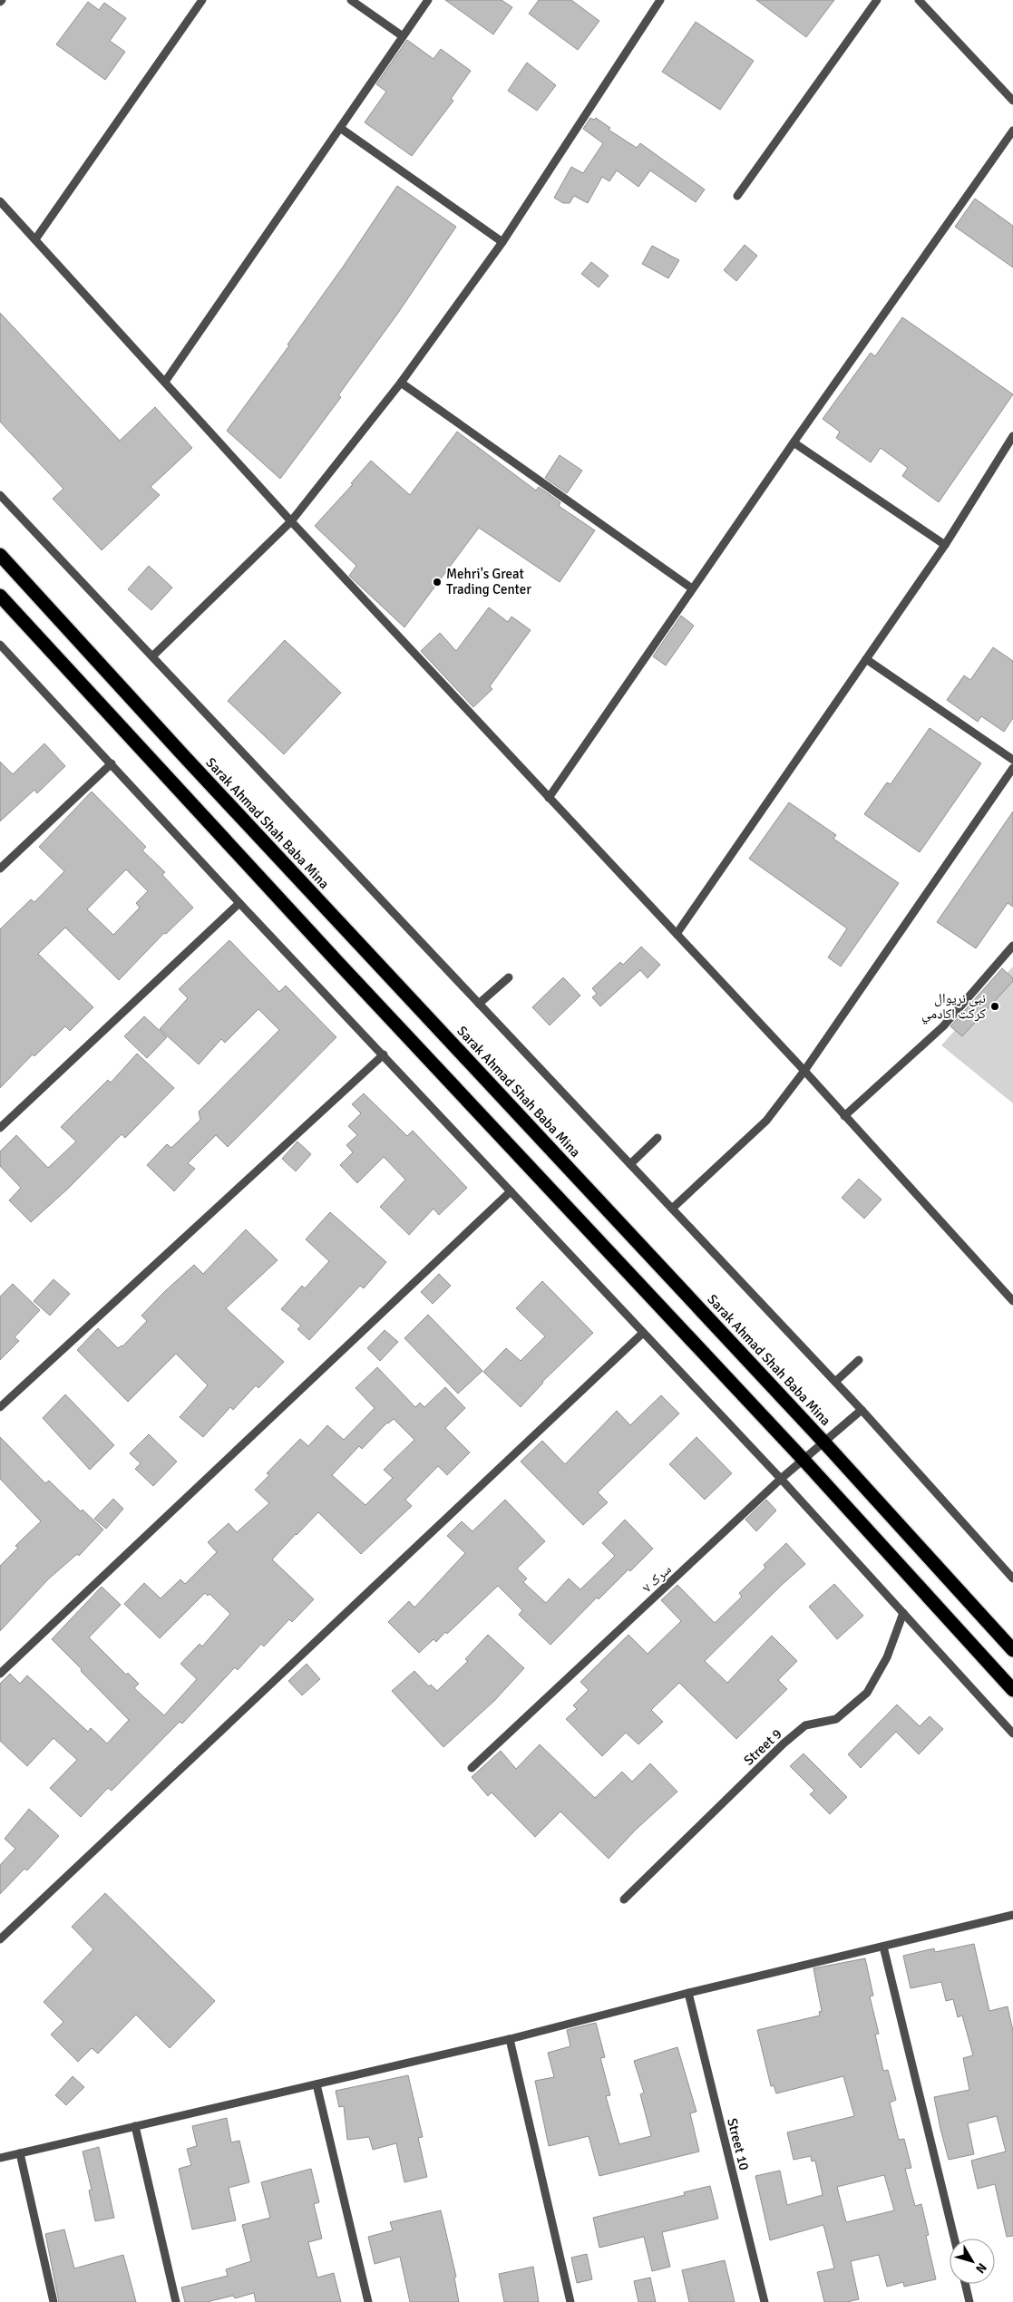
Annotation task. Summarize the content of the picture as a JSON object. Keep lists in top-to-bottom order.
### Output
{
  "streets": {
    "highway": ["Sarak Ahmad Shah Baba Mina"],
    "street": ["سرک ۷", "Street 9", "Street 10"]
  },
  "crossings": [
    ["Sarak Ahmad Shah Baba Mina", "سرک ۷"]
  ],
  "places": ["Mehri's Great Trading Center", "نبی نړیوال کرکټ اکاډمي"],
  "north": "bottom right"
}
